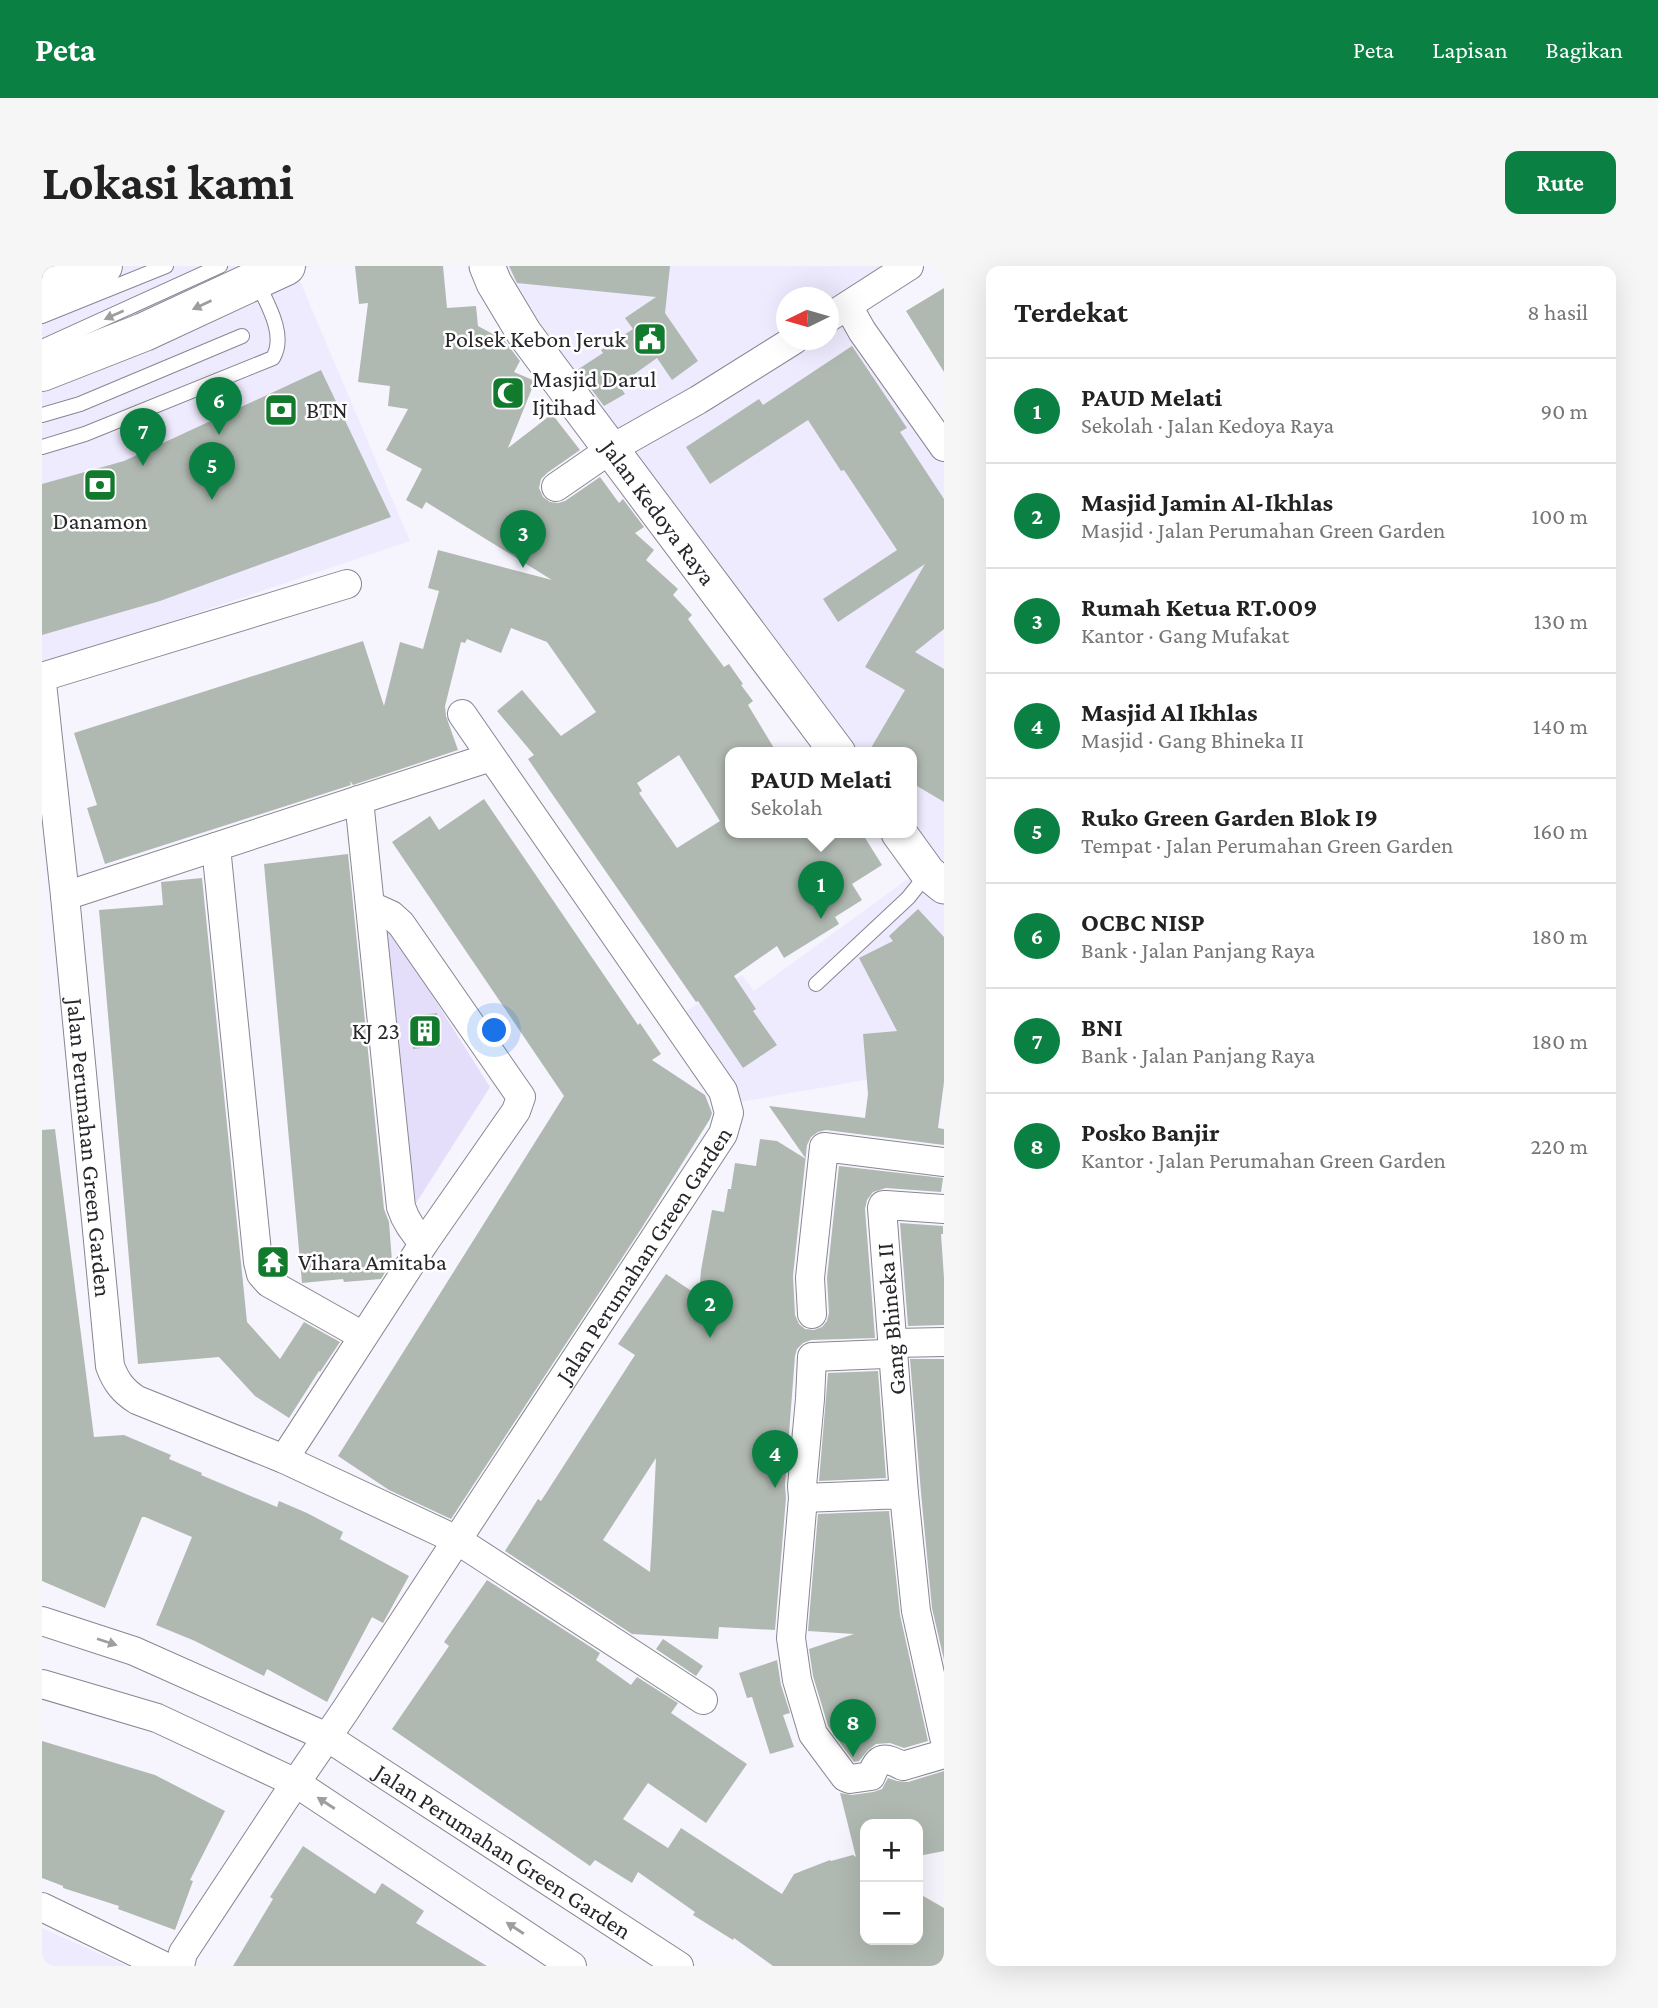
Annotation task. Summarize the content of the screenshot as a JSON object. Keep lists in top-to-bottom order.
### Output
{
  "streets": {
    "street": ["Jalan Kedoya Raya", "Jalan Perumahan Green Garden", "Gang Bhineka II"]
  },
  "places": {
    "public building": ["Polsek Kebon Jeruk"],
    "mosque": ["Masjid Darul Ijtihad"],
    "bank": ["BTN", "Danamon"],
    "building": ["KJ 23"],
    "temple": ["Vihara Amitaba"]
  },
  "north": "left",
  "page": {
    "header": "Peta",
    "nav": ["Peta", "Lapisan", "Bagikan"],
    "buttons": "Rute",
    "title": "Lokasi kami",
    "heading": ["Terdekat", "8 hasil"],
    "list": [
      {
        "mark": "1",
        "name": "PAUD Melati",
        "note": "Sekolah · Jalan Kedoya Raya",
        "value": "90 m"
      },
      {
        "mark": "2",
        "name": "Masjid Jamin Al-Ikhlas",
        "note": "Masjid · Jalan Perumahan Green Garden",
        "value": "100 m"
      },
      {
        "mark": "3",
        "name": "Rumah Ketua RT.009",
        "note": "Kantor · Gang Mufakat",
        "value": "130 m"
      },
      {
        "mark": "4",
        "name": "Masjid Al Ikhlas",
        "note": "Masjid · Gang Bhineka II",
        "value": "140 m"
      },
      {
        "mark": "5",
        "name": "Ruko Green Garden Blok I9",
        "note": "Tempat · Jalan Perumahan Green Garden",
        "value": "160 m"
      },
      {
        "mark": "6",
        "name": "OCBC NISP",
        "note": "Bank · Jalan Panjang Raya",
        "value": "180 m"
      },
      {
        "mark": "7",
        "name": "BNI",
        "note": "Bank · Jalan Panjang Raya",
        "value": "180 m"
      },
      {
        "mark": "8",
        "name": "Posko Banjir",
        "note": "Kantor · Jalan Perumahan Green Garden",
        "value": "220 m"
      }
    ],
    "pins": [
      "6",
      "7",
      "5",
      "3",
      "1",
      "2",
      "4",
      "8"
    ],
    "popup": ["PAUD Melati", "Sekolah"],
    "map_buttons": ["+", "−"]
  }
}
